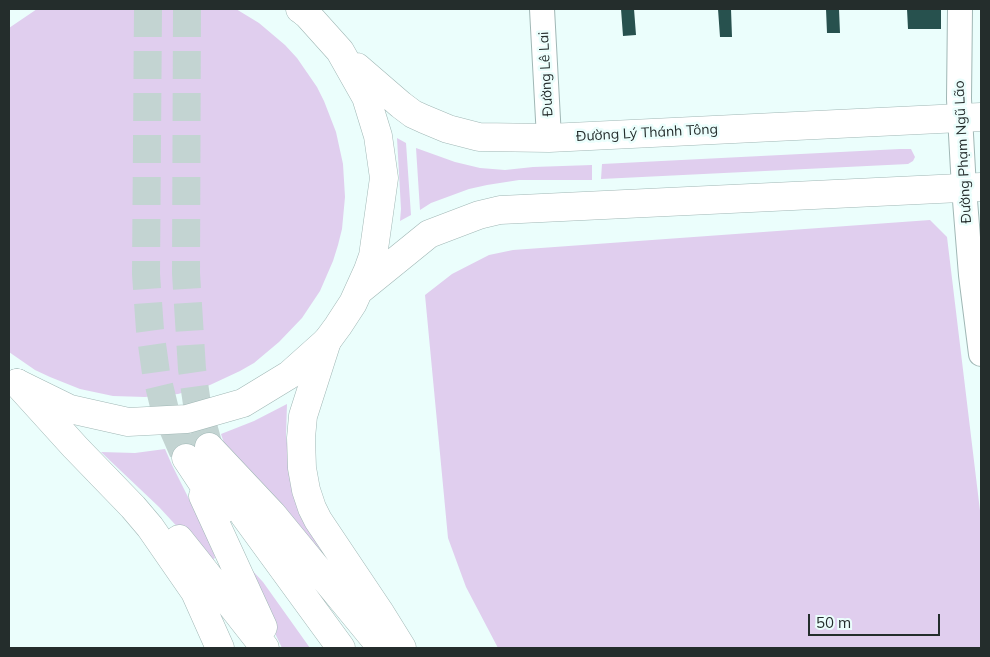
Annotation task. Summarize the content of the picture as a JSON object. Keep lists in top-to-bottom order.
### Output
{
  "streets": {
    "main road": ["Đường Lý Thánh Tông"],
    "street": ["Đường Lê Lai", "Đường Phạm Ngũ Lão"]
  },
  "crossings": [
    ["Đường Lê Lai", "Đường Lý Thánh Tông"],
    ["Đường Lý Thánh Tông", "Đường Phạm Ngũ Lão"]
  ],
  "scale_bar": "50 m"
}
